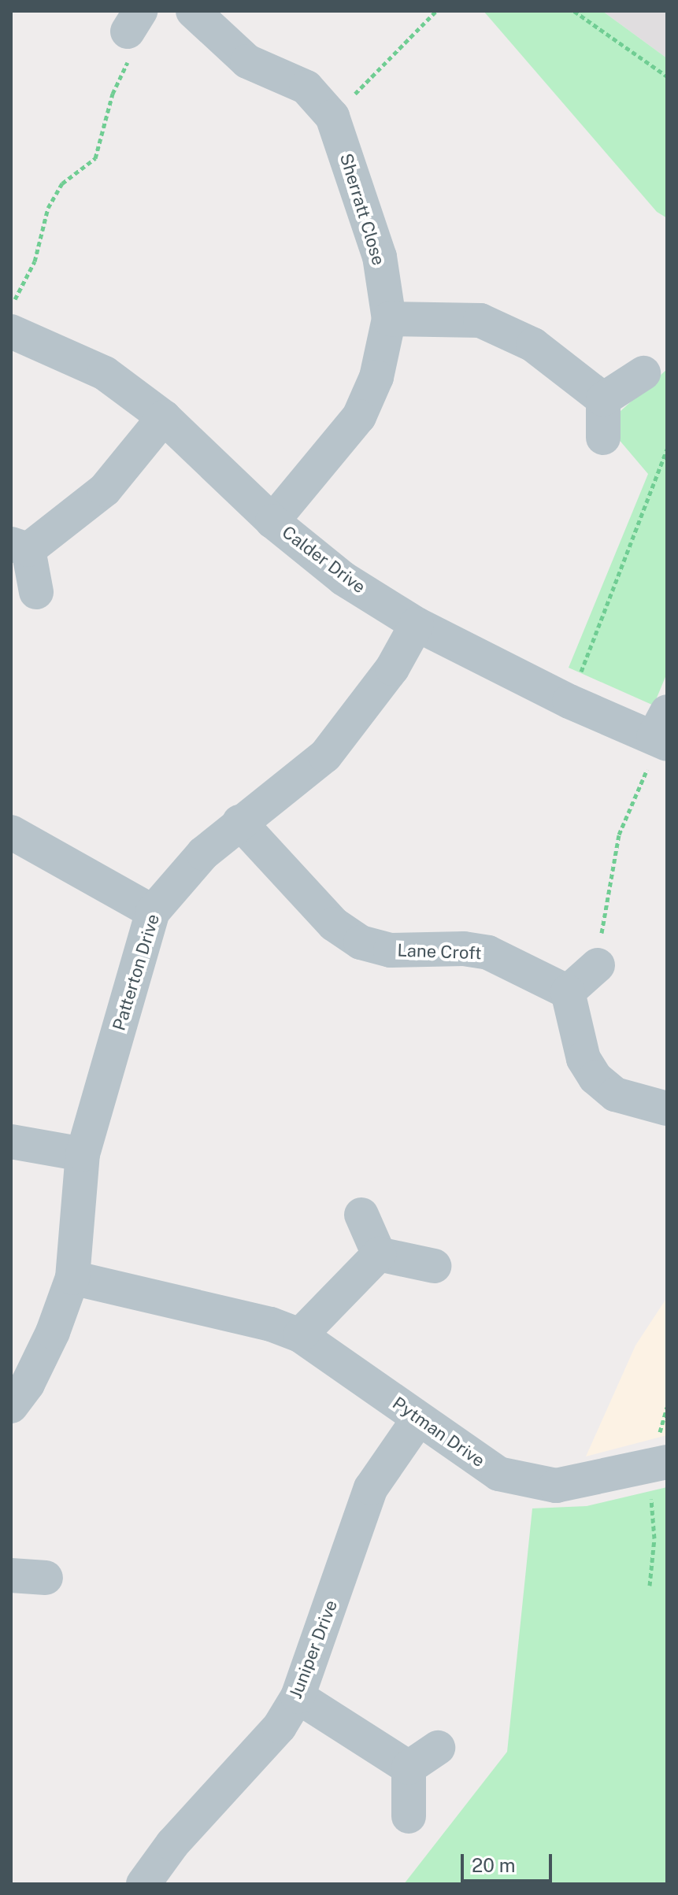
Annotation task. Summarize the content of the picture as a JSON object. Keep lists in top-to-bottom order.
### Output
{
  "streets": {
    "street": [
      "Sherratt Close",
      "Calder Drive",
      "Lane Croft",
      "Patterton Drive",
      "Pytman Drive",
      "Juniper Drive"
    ]
  },
  "crossings": [
    ["Sherratt Close", "Calder Drive"],
    ["Calder Drive", "Patterton Drive"],
    ["Lane Croft", "Patterton Drive"],
    ["Patterton Drive", "Pytman Drive"],
    ["Pytman Drive", "Juniper Drive"]
  ],
  "scale_bar": "20 m"
}
